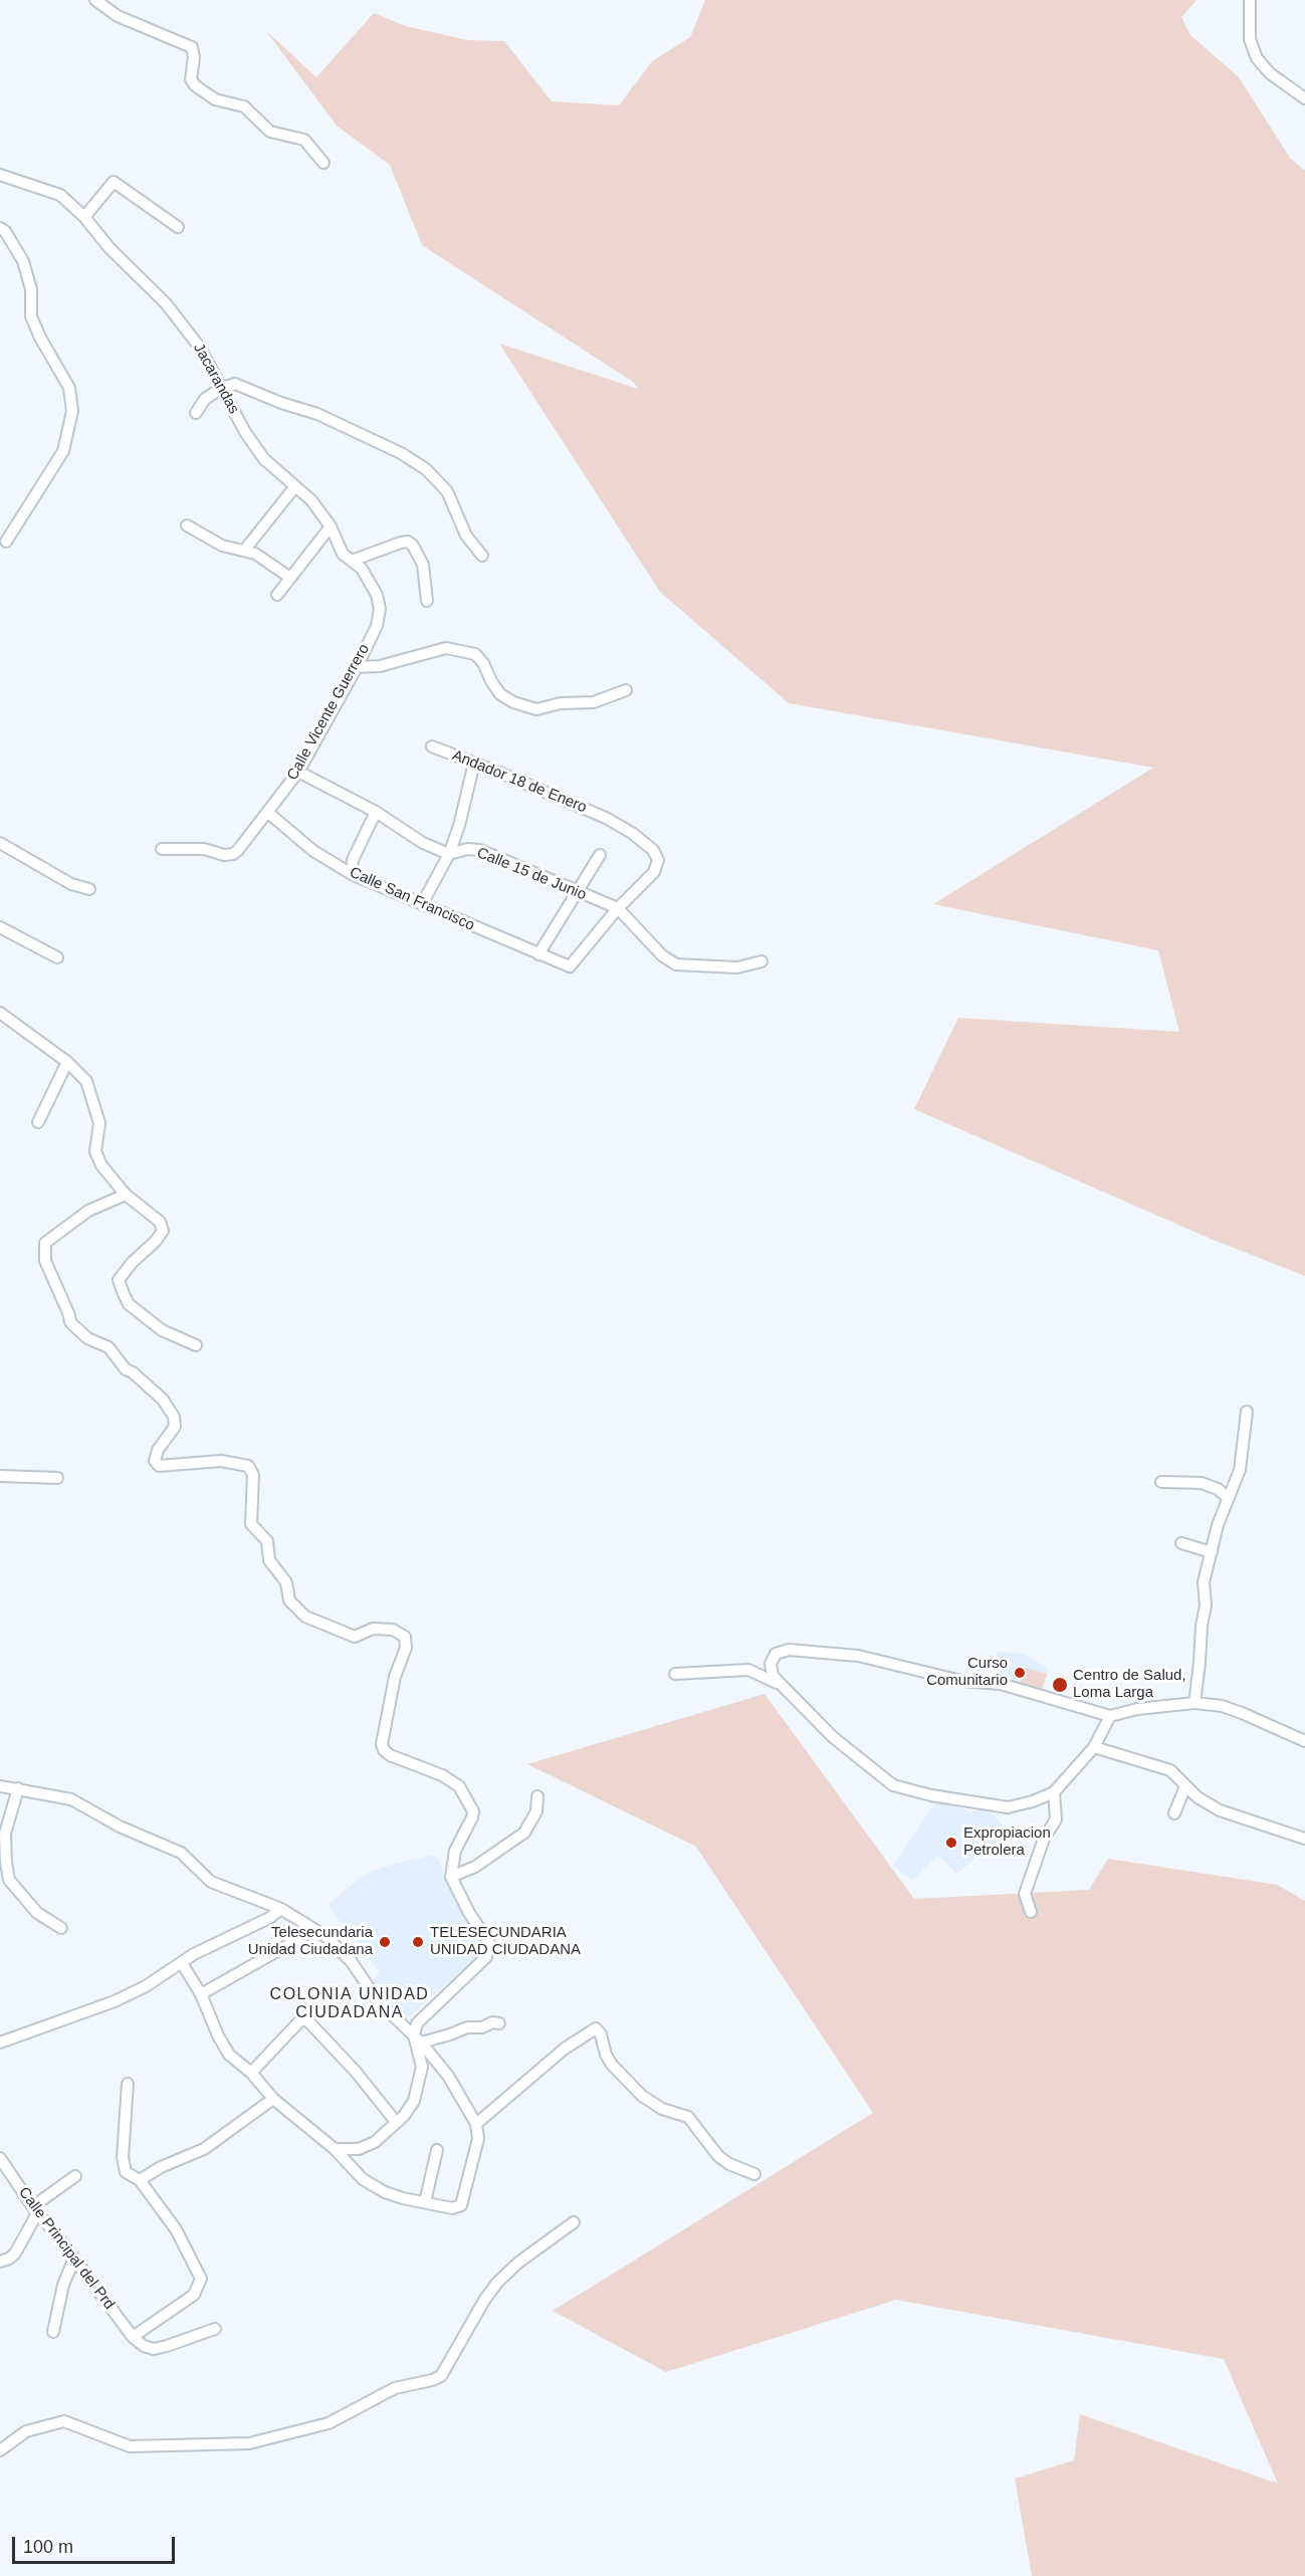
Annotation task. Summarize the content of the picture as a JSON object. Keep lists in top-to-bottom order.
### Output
{
  "streets": {
    "street": [
      "Jacarandas",
      "Calle Vicente Guerrero",
      "Andador 18 de Enero",
      "Calle 15 de Junio",
      "Calle San Francisco",
      "Calle Principal del Prd"
    ]
  },
  "crossings": [
    ["Jacarandas", "Calle Vicente Guerrero"],
    ["Calle Vicente Guerrero", "Calle San Francisco"],
    ["Andador 18 de Enero", "Calle 15 de Junio"],
    ["Andador 18 de Enero", "Calle San Francisco"]
  ],
  "districts": ["COLONIA UNIDAD CIUDADANA"],
  "places": [
    "Curso Comunitario",
    "Centro de Salud, Loma Larga",
    "Expropiacion Petrolera",
    "Telesecundaria Unidad Ciudadana",
    "TELESECUNDARIA UNIDAD CIUDADANA"
  ],
  "scale_bar": "100 m"
}
